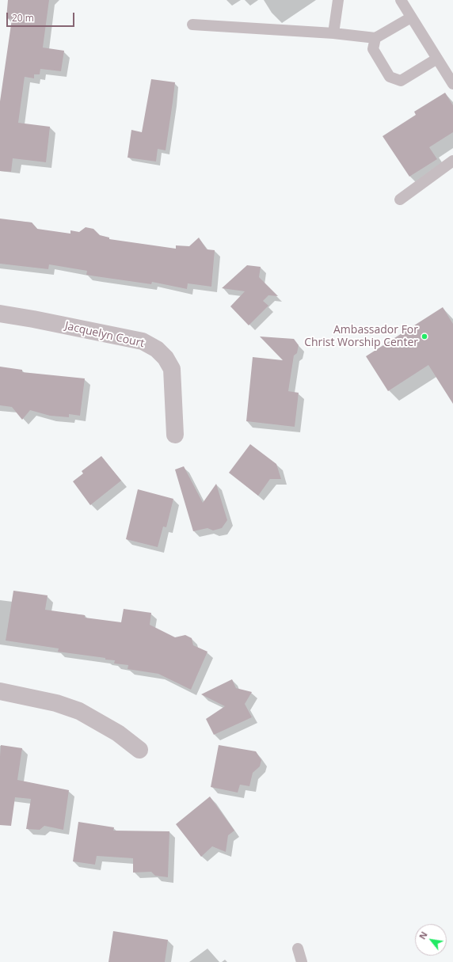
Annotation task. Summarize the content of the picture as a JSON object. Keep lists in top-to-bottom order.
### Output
{
  "streets": {
    "street": ["Jacquelyn Court"]
  },
  "places": ["Ambassador For Christ Worship Center"],
  "scale_bar": "20 m",
  "north": "top left"
}
